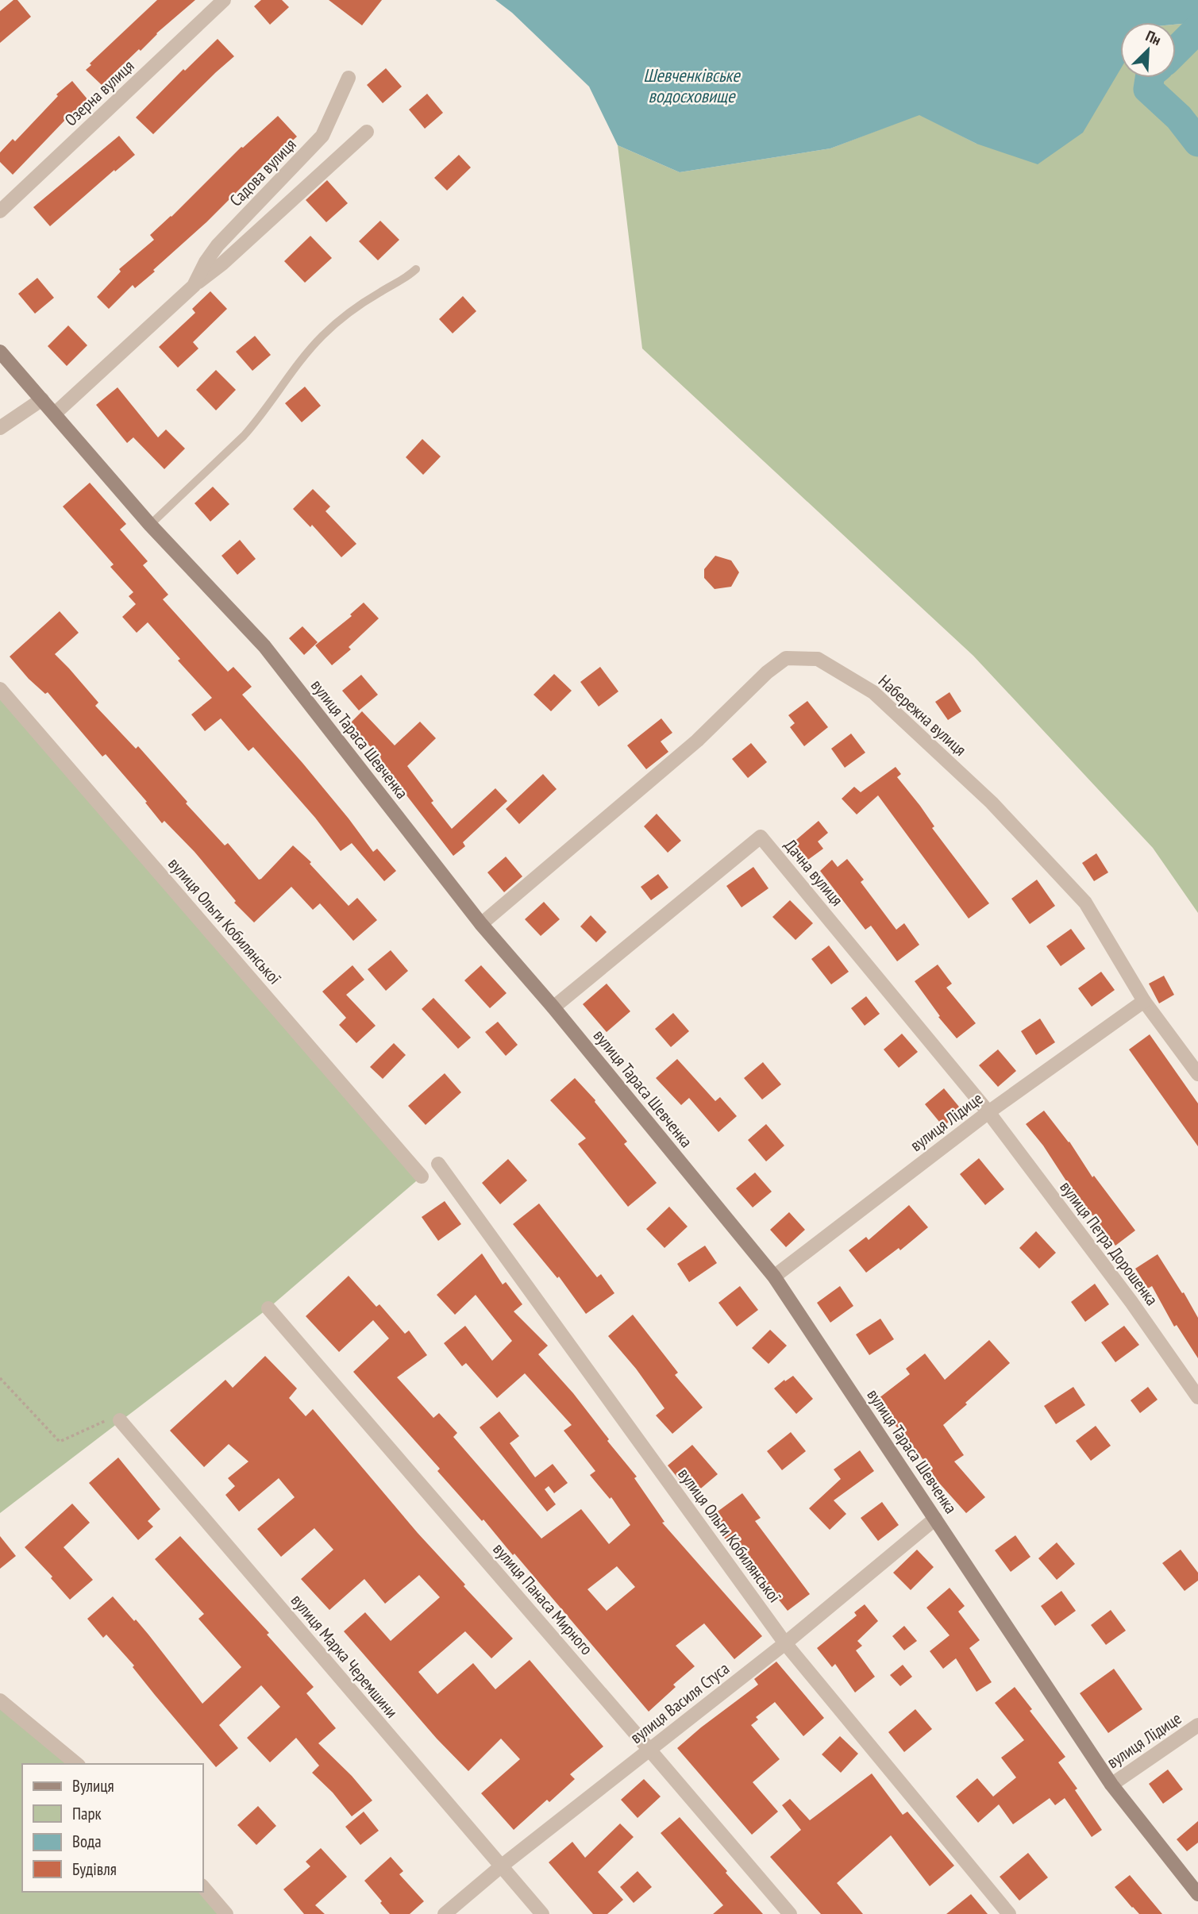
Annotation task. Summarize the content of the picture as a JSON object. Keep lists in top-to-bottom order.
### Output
{
  "streets": {
    "main road": ["вулиця Тараса Шевченка"],
    "street": [
      "Озерна вулиця",
      "Садова вулиця",
      "Набережна вулиця",
      "Дачна вулиця",
      "вулиця Ольги Кобилянської",
      "вулиця Лідице",
      "вулиця Петра Дорошенка",
      "вулиця Панаса Мирного",
      "вулиця Марка Черемшини",
      "вулиця Василя Стуса"
    ]
  },
  "crossings": [
    ["Садова вулиця", "вулиця Тараса Шевченка"],
    ["Набережна вулиця", "вулиця Тараса Шевченка"],
    ["Набережна вулиця", "вулиця Лідице"],
    ["вулиця Тараса Шевченка", "Дачна вулиця"],
    ["вулиця Тараса Шевченка", "вулиця Лідице"],
    ["вулиця Тараса Шевченка", "вулиця Василя Стуса"],
    ["Дачна вулиця", "вулиця Лідице"],
    ["Дачна вулиця", "вулиця Петра Дорошенка"],
    ["вулиця Ольги Кобилянської", "вулиця Василя Стуса"],
    ["вулиця Лідице", "вулиця Петра Дорошенка"],
    ["вулиця Панаса Мирного", "вулиця Василя Стуса"],
    ["вулиця Марка Черемшини", "вулиця Василя Стуса"]
  ],
  "water": ["Шевченківське водосховище"],
  "legend": [
    "Вулиця",
    "Парк",
    "Вода",
    "Будівля"
  ],
  "north": "top right"
}
